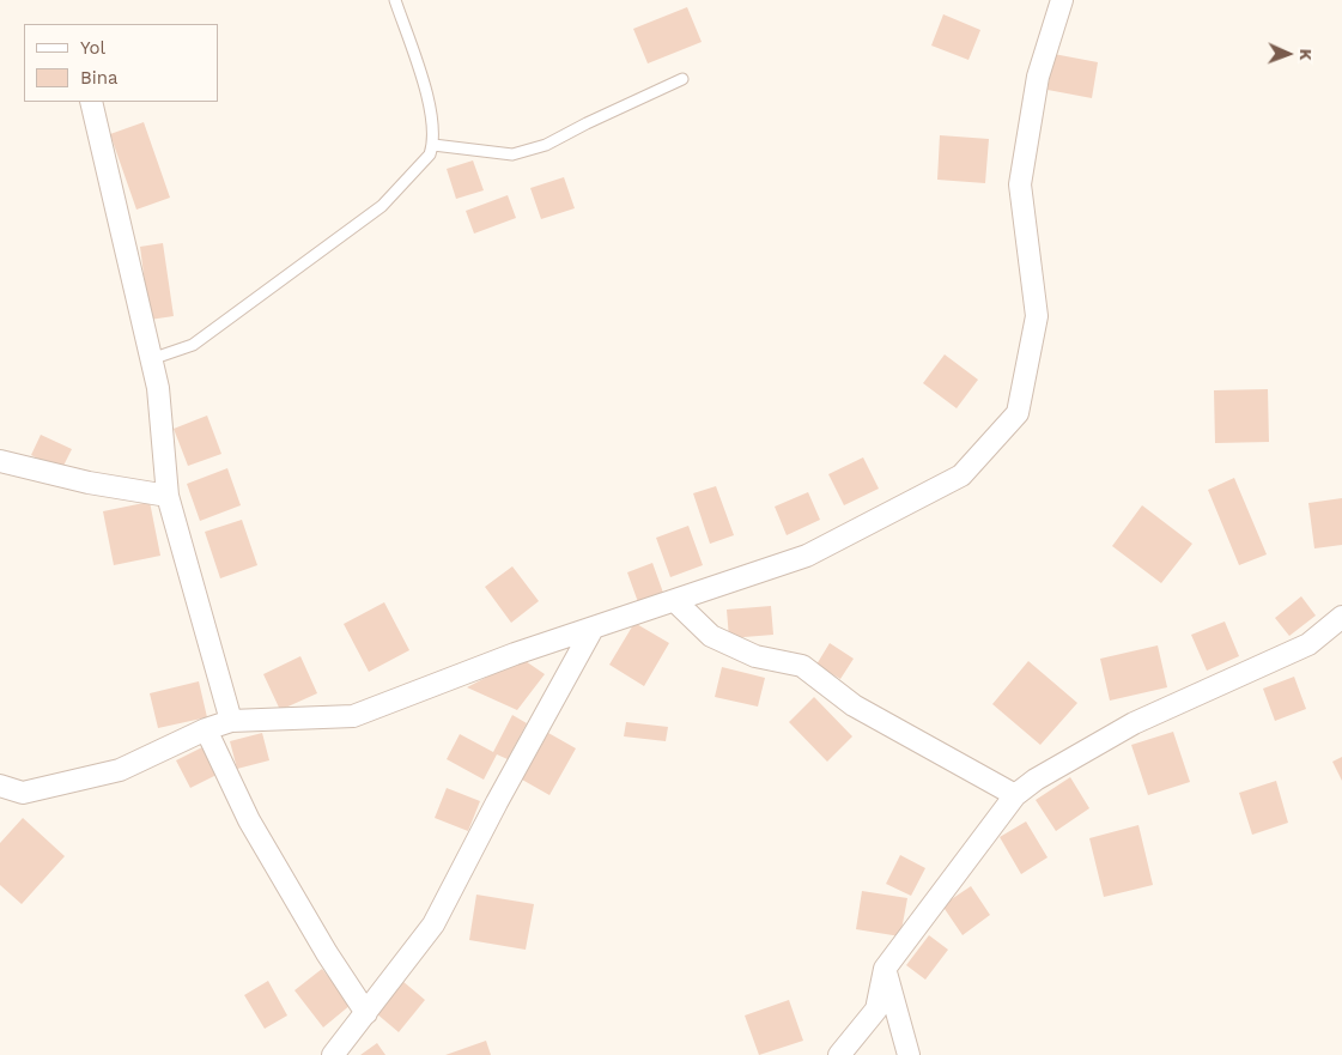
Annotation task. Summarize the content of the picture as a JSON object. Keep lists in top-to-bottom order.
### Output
{
  "legend": ["Yol", "Bina"],
  "north": "right"
}
